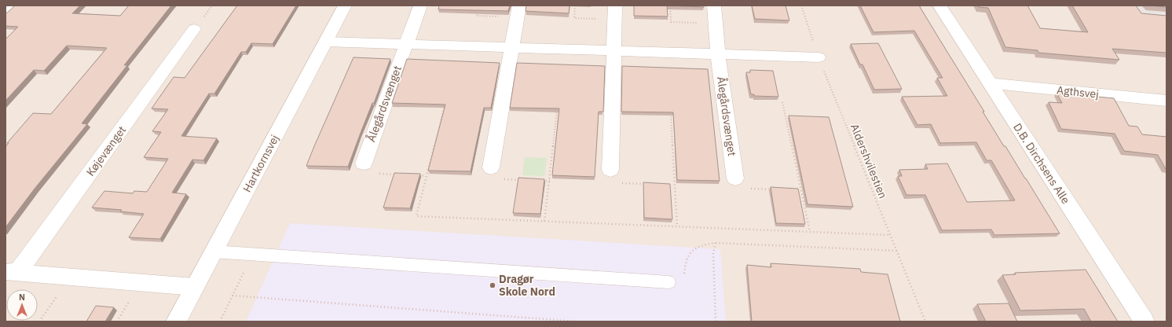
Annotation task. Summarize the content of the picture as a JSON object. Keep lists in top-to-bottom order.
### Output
{
  "streets": {
    "street": [
      "Agthsvej",
      "Ålegårdsvænget",
      "Køjevænget",
      "Hartkornsvej",
      "D.B. Dirchsens Alle"
    ],
    "path": ["Aldershvilestien"]
  },
  "crossings": [
    ["Agthsvej", "D.B. Dirchsens Alle"],
    ["Køjevænget", "Hartkornsvej"]
  ],
  "places": ["Dragør Skole Nord"],
  "north": "top"
}
